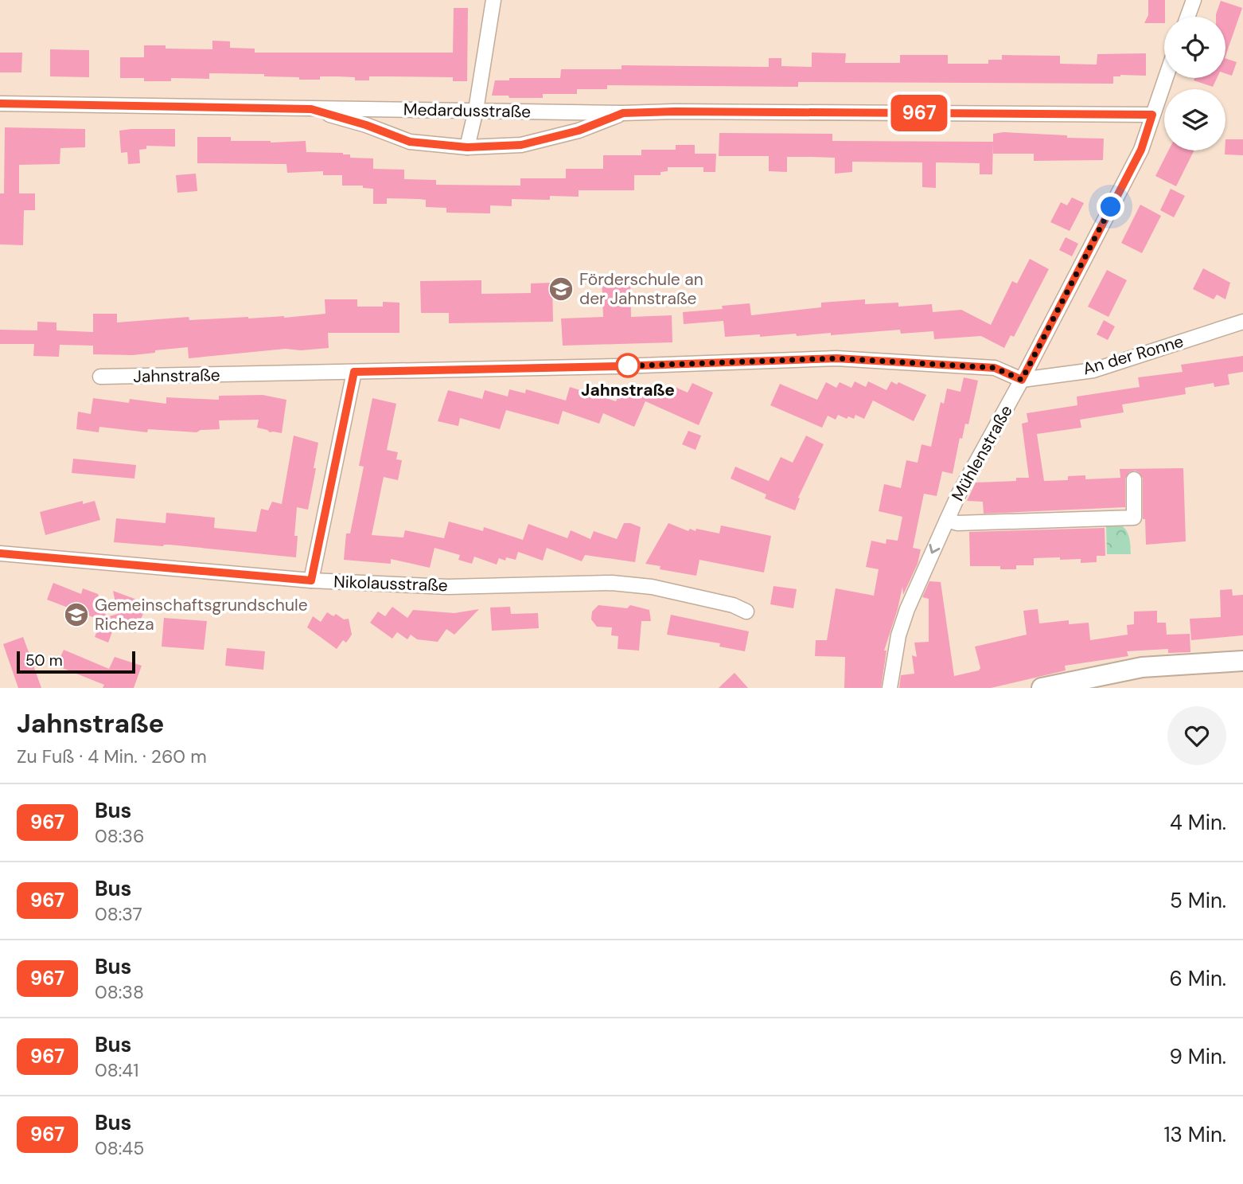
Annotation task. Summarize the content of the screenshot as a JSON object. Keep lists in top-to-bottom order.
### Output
{
  "streets": {
    "street": [
      "Medardusstraße",
      "An der Ronne",
      "Jahnstraße",
      "Mühlenstraße",
      "Nikolausstraße"
    ]
  },
  "crossings": [
    ["Medardusstraße", "Mühlenstraße"],
    ["An der Ronne", "Jahnstraße"],
    ["An der Ronne", "Mühlenstraße"],
    ["Jahnstraße", "Mühlenstraße"]
  ],
  "places": {
    "school or university": ["Förderschule an der Jahnstraße", "Gemeinschaftsgrundschule Richeza"],
    "other": ["Jahnstraße"]
  },
  "lines": ["bus line 967"],
  "scale_bar": "50 m",
  "page": {
    "on_map": "967",
    "scale": "50 m",
    "heading": ["Jahnstraße", "Zu Fuß · 4 Min. · 260 m"],
    "list": [
      {
        "mark": "967",
        "name": "Bus",
        "note": "08:36",
        "value": "4 Min."
      },
      {
        "mark": "967",
        "name": "Bus",
        "note": "08:37",
        "value": "5 Min."
      },
      {
        "mark": "967",
        "name": "Bus",
        "note": "08:38",
        "value": "6 Min."
      },
      {
        "mark": "967",
        "name": "Bus",
        "note": "08:41",
        "value": "9 Min."
      },
      {
        "mark": "967",
        "name": "Bus",
        "note": "08:45",
        "value": "13 Min."
      }
    ]
  }
}
